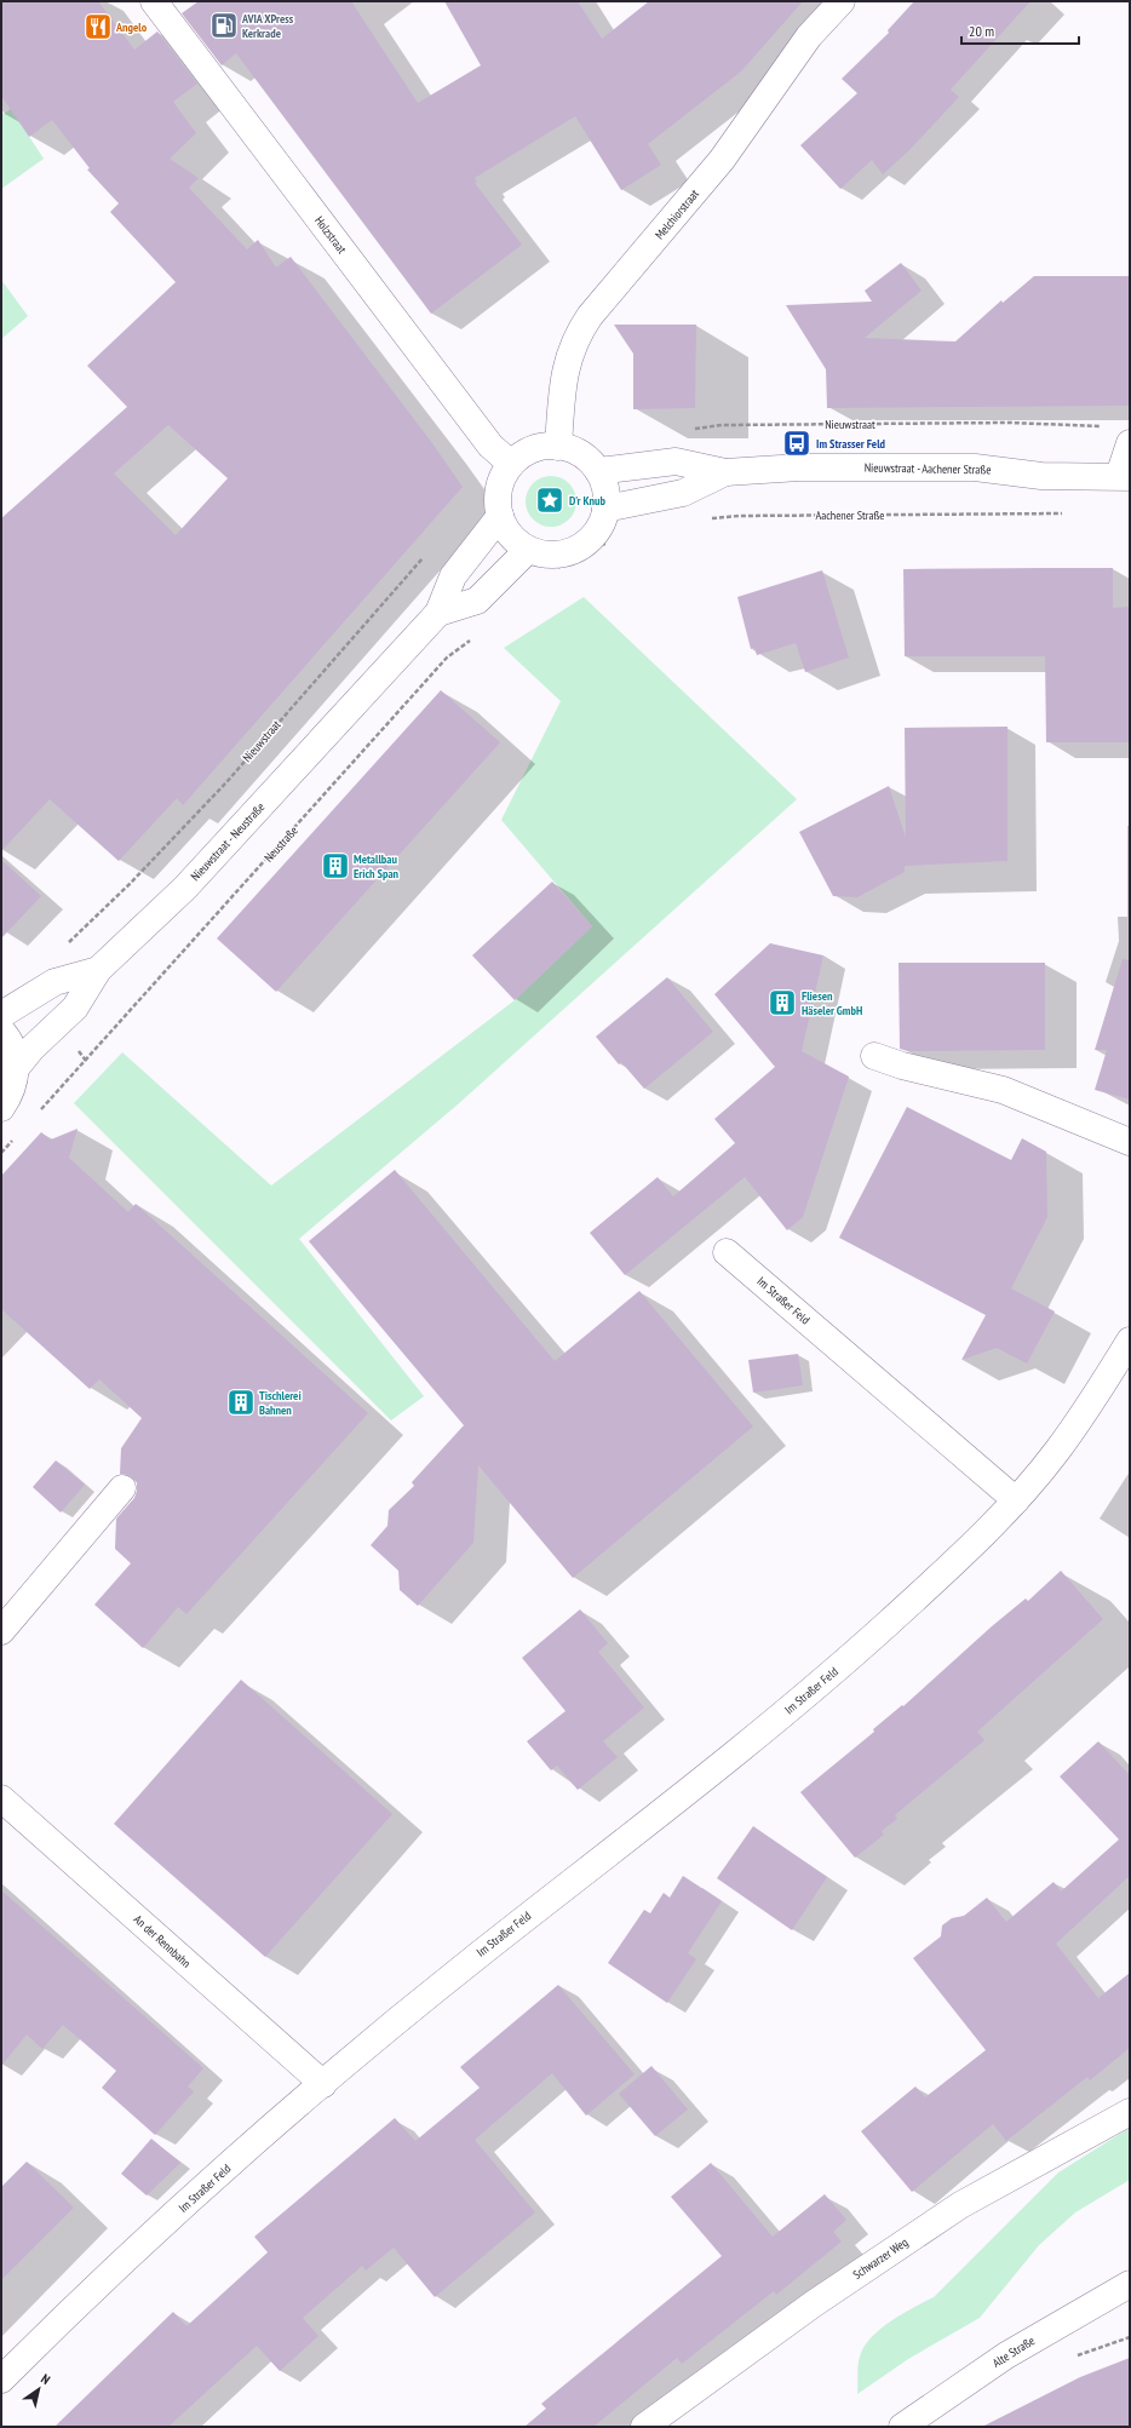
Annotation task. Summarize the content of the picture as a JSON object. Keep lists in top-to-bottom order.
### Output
{
  "streets": {
    "street": [
      "Melchiorstraat",
      "Holzstraat",
      "Nieuwstraat - Aachener Straße",
      "Nieuwstraat - Neustraße",
      "Im Straßer Feld",
      "An der Rennbahn",
      "Schwarzer Weg",
      "Alte Straße"
    ],
    "path": ["Nieuwstraat", "Aachener Straße", "Neustraße"]
  },
  "crossings": [
    ["Melchiorstraat", "Holzstraat"],
    ["Im Straßer Feld", "An der Rennbahn"]
  ],
  "places": {
    "fuel station": ["AVIA XPress Kerkrade"],
    "restaurant": ["Angelo"],
    "bus stop": ["Im Strasser Feld"],
    "place": ["D'r Knub"],
    "building": ["Metallbau Erich Span", "Fliesen Häseler GmbH", "Tischlerei Bahnen"]
  },
  "scale_bar": "20 m",
  "north": "top right"
}
